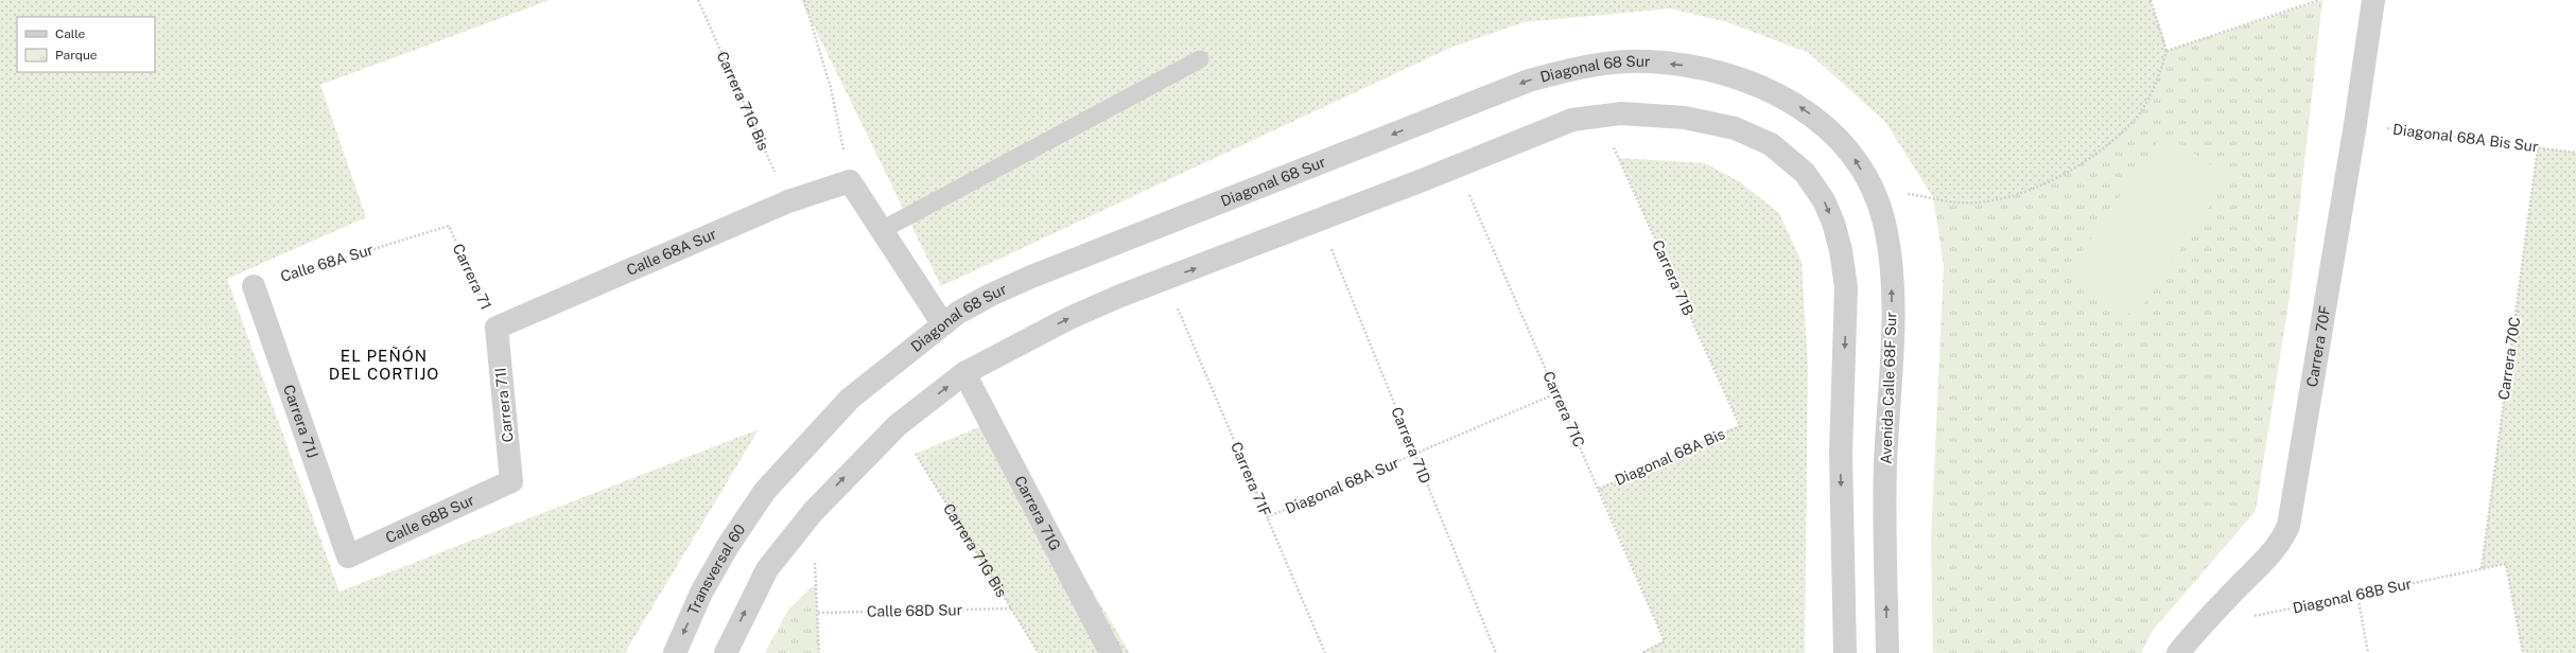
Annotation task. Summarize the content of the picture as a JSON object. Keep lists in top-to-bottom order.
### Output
{
  "streets": {
    "street": [
      "Diagonal 68 Sur",
      "Calle 68A Sur",
      "Carrera 70F",
      "Avenida Calle 68F Sur",
      "Carrera 71I",
      "Carrera 71J",
      "Carrera 71G",
      "Calle 68B Sur",
      "Transversal 60"
    ],
    "path": [
      "Carrera 71G Bis",
      "Diagonal 68A Bis Sur",
      "Carrera 71",
      "Carrera 71B",
      "Carrera 70C",
      "Carrera 71C",
      "Carrera 71D",
      "Diagonal 68A Bis",
      "Carrera 71F",
      "Diagonal 68A Sur",
      "Diagonal 68B Sur",
      "Calle 68D Sur"
    ]
  },
  "crossings": [
    ["Diagonal 68 Sur", "Avenida Calle 68F Sur"],
    ["Diagonal 68 Sur", "Transversal 60"],
    ["Carrera 71G Bis", "Calle 68A Sur"],
    ["Carrera 71G Bis", "Calle 68D Sur"],
    ["Diagonal 68A Bis Sur", "Carrera 70F"],
    ["Diagonal 68A Bis Sur", "Carrera 70C"],
    ["Calle 68A Sur", "Carrera 71"],
    ["Calle 68A Sur", "Carrera 71I"],
    ["Calle 68A Sur", "Carrera 71J"],
    ["Carrera 71", "Carrera 71I"],
    ["Carrera 71B", "Diagonal 68A Bis"],
    ["Carrera 70C", "Diagonal 68B Sur"],
    ["Carrera 71I", "Calle 68B Sur"],
    ["Carrera 71C", "Diagonal 68A Bis"],
    ["Carrera 71C", "Diagonal 68A Sur"],
    ["Carrera 71J", "Calle 68B Sur"],
    ["Carrera 71D", "Diagonal 68A Sur"],
    ["Carrera 71F", "Diagonal 68A Sur"]
  ],
  "one_way": ["Diagonal 68 Sur", "Avenida Calle 68F Sur"],
  "districts": ["EL PEÑÓN DEL CORTIJO"],
  "legend": ["Calle", "Parque"]
}
